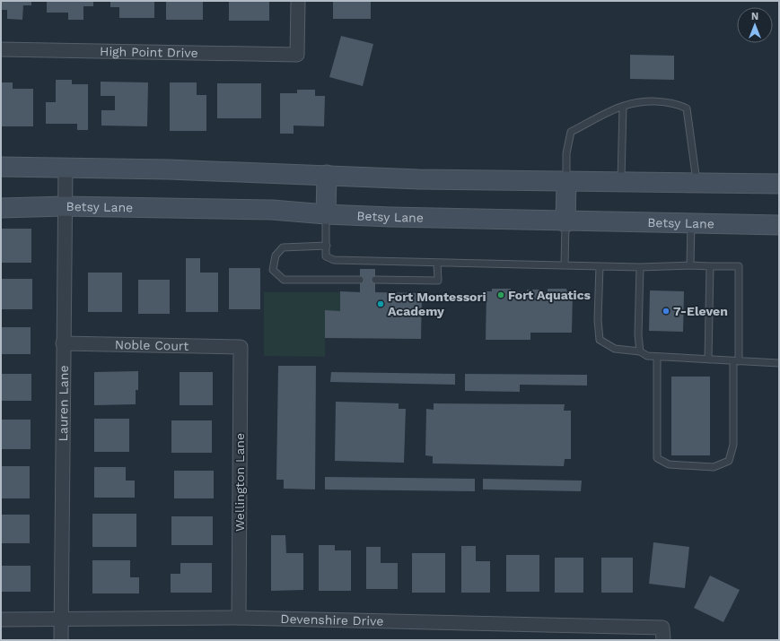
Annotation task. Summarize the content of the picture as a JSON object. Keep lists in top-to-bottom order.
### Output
{
  "streets": {
    "main road": ["Betsy Lane"],
    "street": [
      "High Point Drive",
      "Noble Court",
      "Lauren Lane",
      "Wellington Lane",
      "Devenshire Drive"
    ]
  },
  "crossings": [
    ["Betsy Lane", "Lauren Lane"],
    ["Noble Court", "Lauren Lane"],
    ["Noble Court", "Wellington Lane"],
    ["Lauren Lane", "Devenshire Drive"],
    ["Wellington Lane", "Devenshire Drive"]
  ],
  "places": ["Fort Aquatics", "Fort Montessori Academy", "7-Eleven"],
  "north": "top"
}
